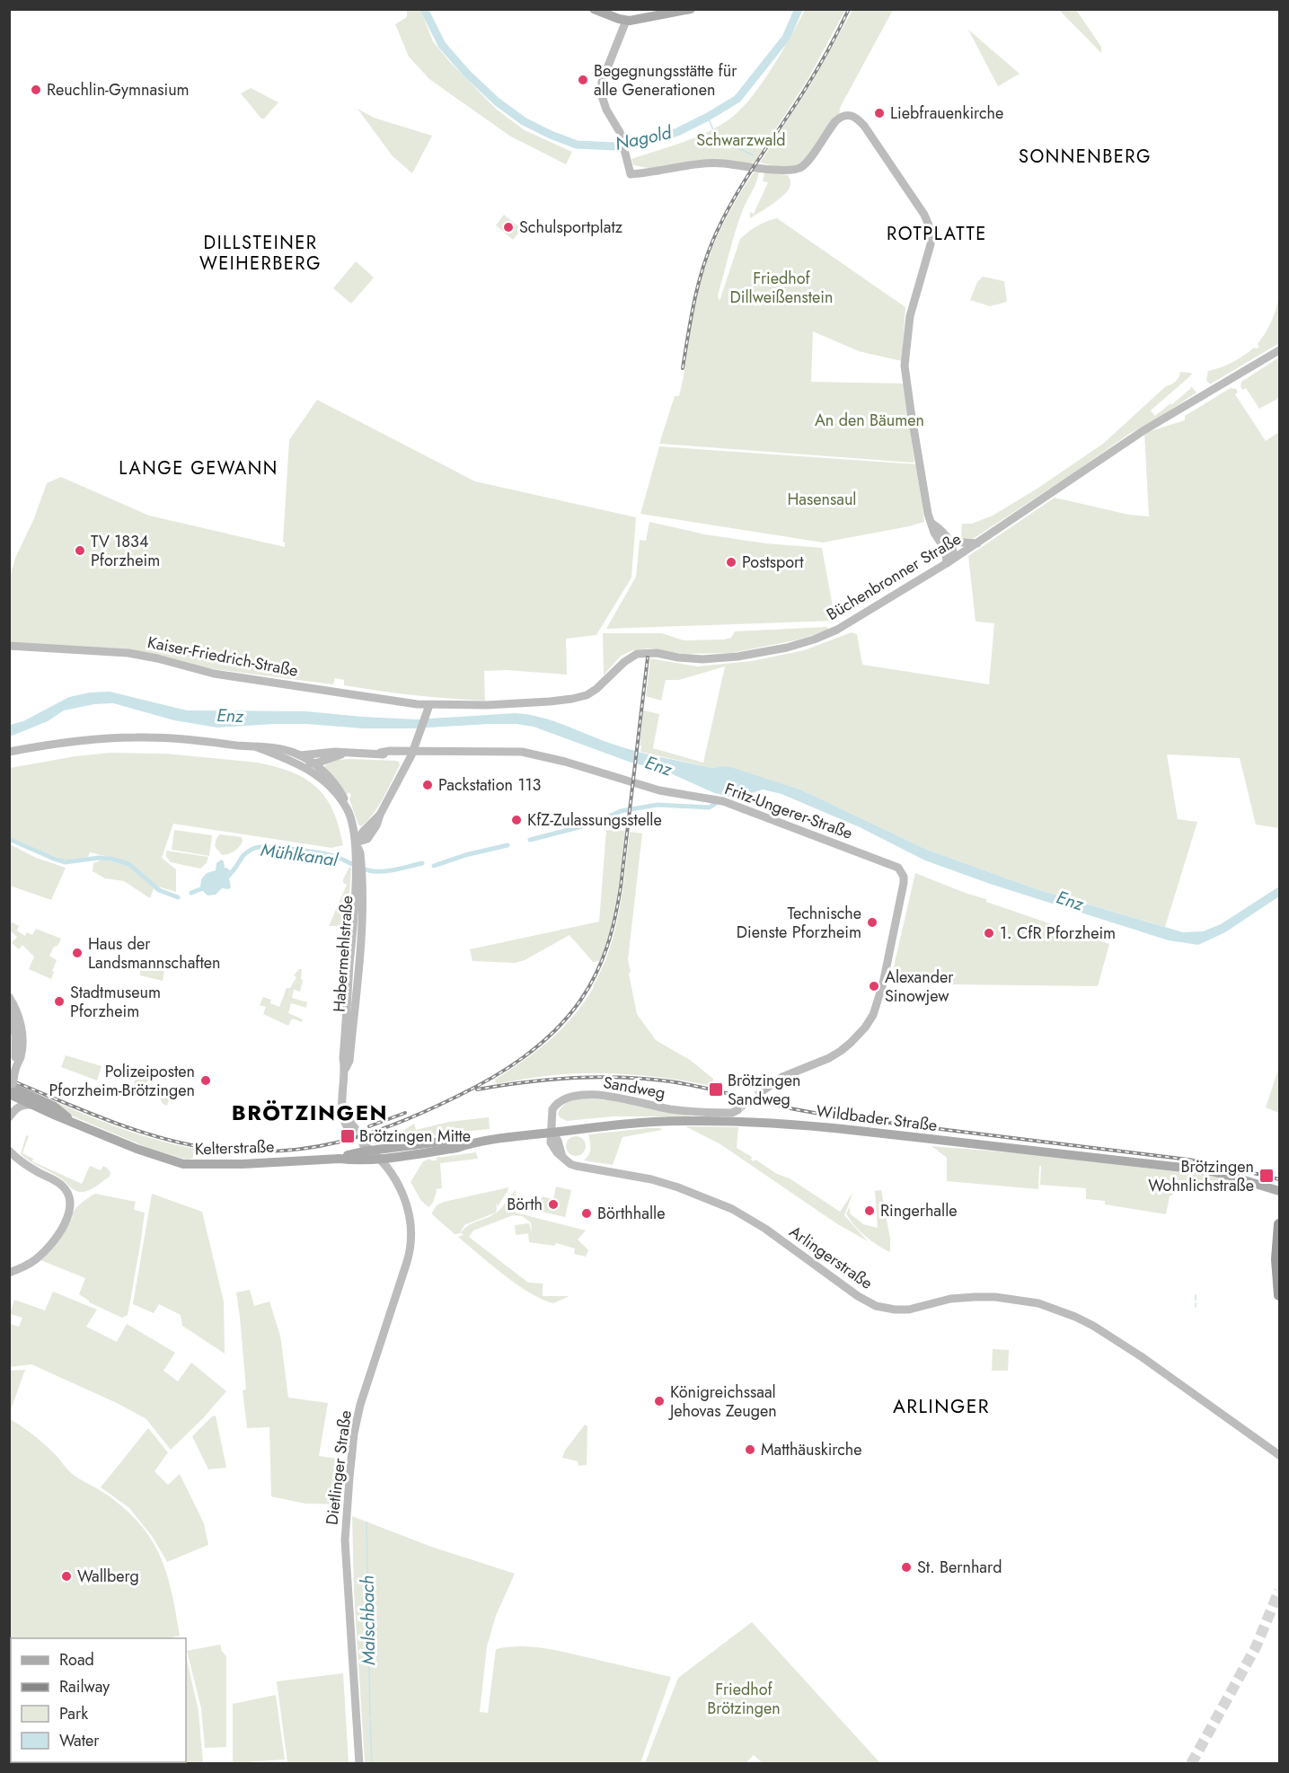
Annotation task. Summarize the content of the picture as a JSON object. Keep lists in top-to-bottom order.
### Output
{
  "streets": {
    "main road": [
      "Büchenbronner Straße",
      "Kaiser-Friedrich-Straße",
      "Fritz-Ungerer-Straße",
      "Habermehlstraße",
      "Sandweg",
      "Wildbader Straße",
      "Kelterstraße",
      "Arlingerstraße",
      "Dietlinger Straße"
    ]
  },
  "crossings": [
    ["Büchenbronner Straße", "Kaiser-Friedrich-Straße"],
    ["Fritz-Ungerer-Straße", "Habermehlstraße"],
    ["Sandweg", "Wildbader Straße"],
    ["Sandweg", "Arlingerstraße"],
    ["Wildbader Straße", "Kelterstraße"],
    ["Wildbader Straße", "Arlingerstraße"],
    ["Wildbader Straße", "Dietlinger Straße"],
    ["Kelterstraße", "Dietlinger Straße"]
  ],
  "districts": [
    "SONNENBERG",
    "ROTPLATTE",
    "DILLSTEINER WEIHERBERG",
    "LANGE GEWANN",
    "BRÖTZINGEN",
    "ARLINGER"
  ],
  "water": [
    "Nagold",
    "Enz",
    "Mühlkanal",
    "Malschbach"
  ],
  "parks": [
    "Schwarzwald",
    "Friedhof Dillweißenstein",
    "An den Bäumen",
    "Hasensaul",
    "Friedhof Brötzingen"
  ],
  "places": {
    "other": [
      "Begegnungsstätte für alle Generationen",
      "Reuchlin-Gymnasium",
      "Liebfrauenkirche",
      "Schulsportplatz",
      "TV 1834 Pforzheim",
      "Postsport",
      "Packstation 113",
      "KfZ-Zulassungsstelle",
      "Technische Dienste Pforzheim",
      "1. CfR Pforzheim",
      "Haus der Landsmannschaften",
      "Alexander Sinowjew",
      "Stadtmuseum Pforzheim",
      "Polizeiposten Pforzheim-Brötzingen",
      "Börth",
      "Ringerhalle",
      "Börthhalle",
      "Königreichssaal Jehovas Zeugen",
      "Matthäuskirche",
      "St. Bernhard",
      "Wallberg"
    ],
    "transit": ["Brötzingen Sandweg", "Brötzingen Mitte", "Brötzingen Wohnlichstraße"]
  },
  "legend": [
    "Road",
    "Railway",
    "Park",
    "Water"
  ]
}
